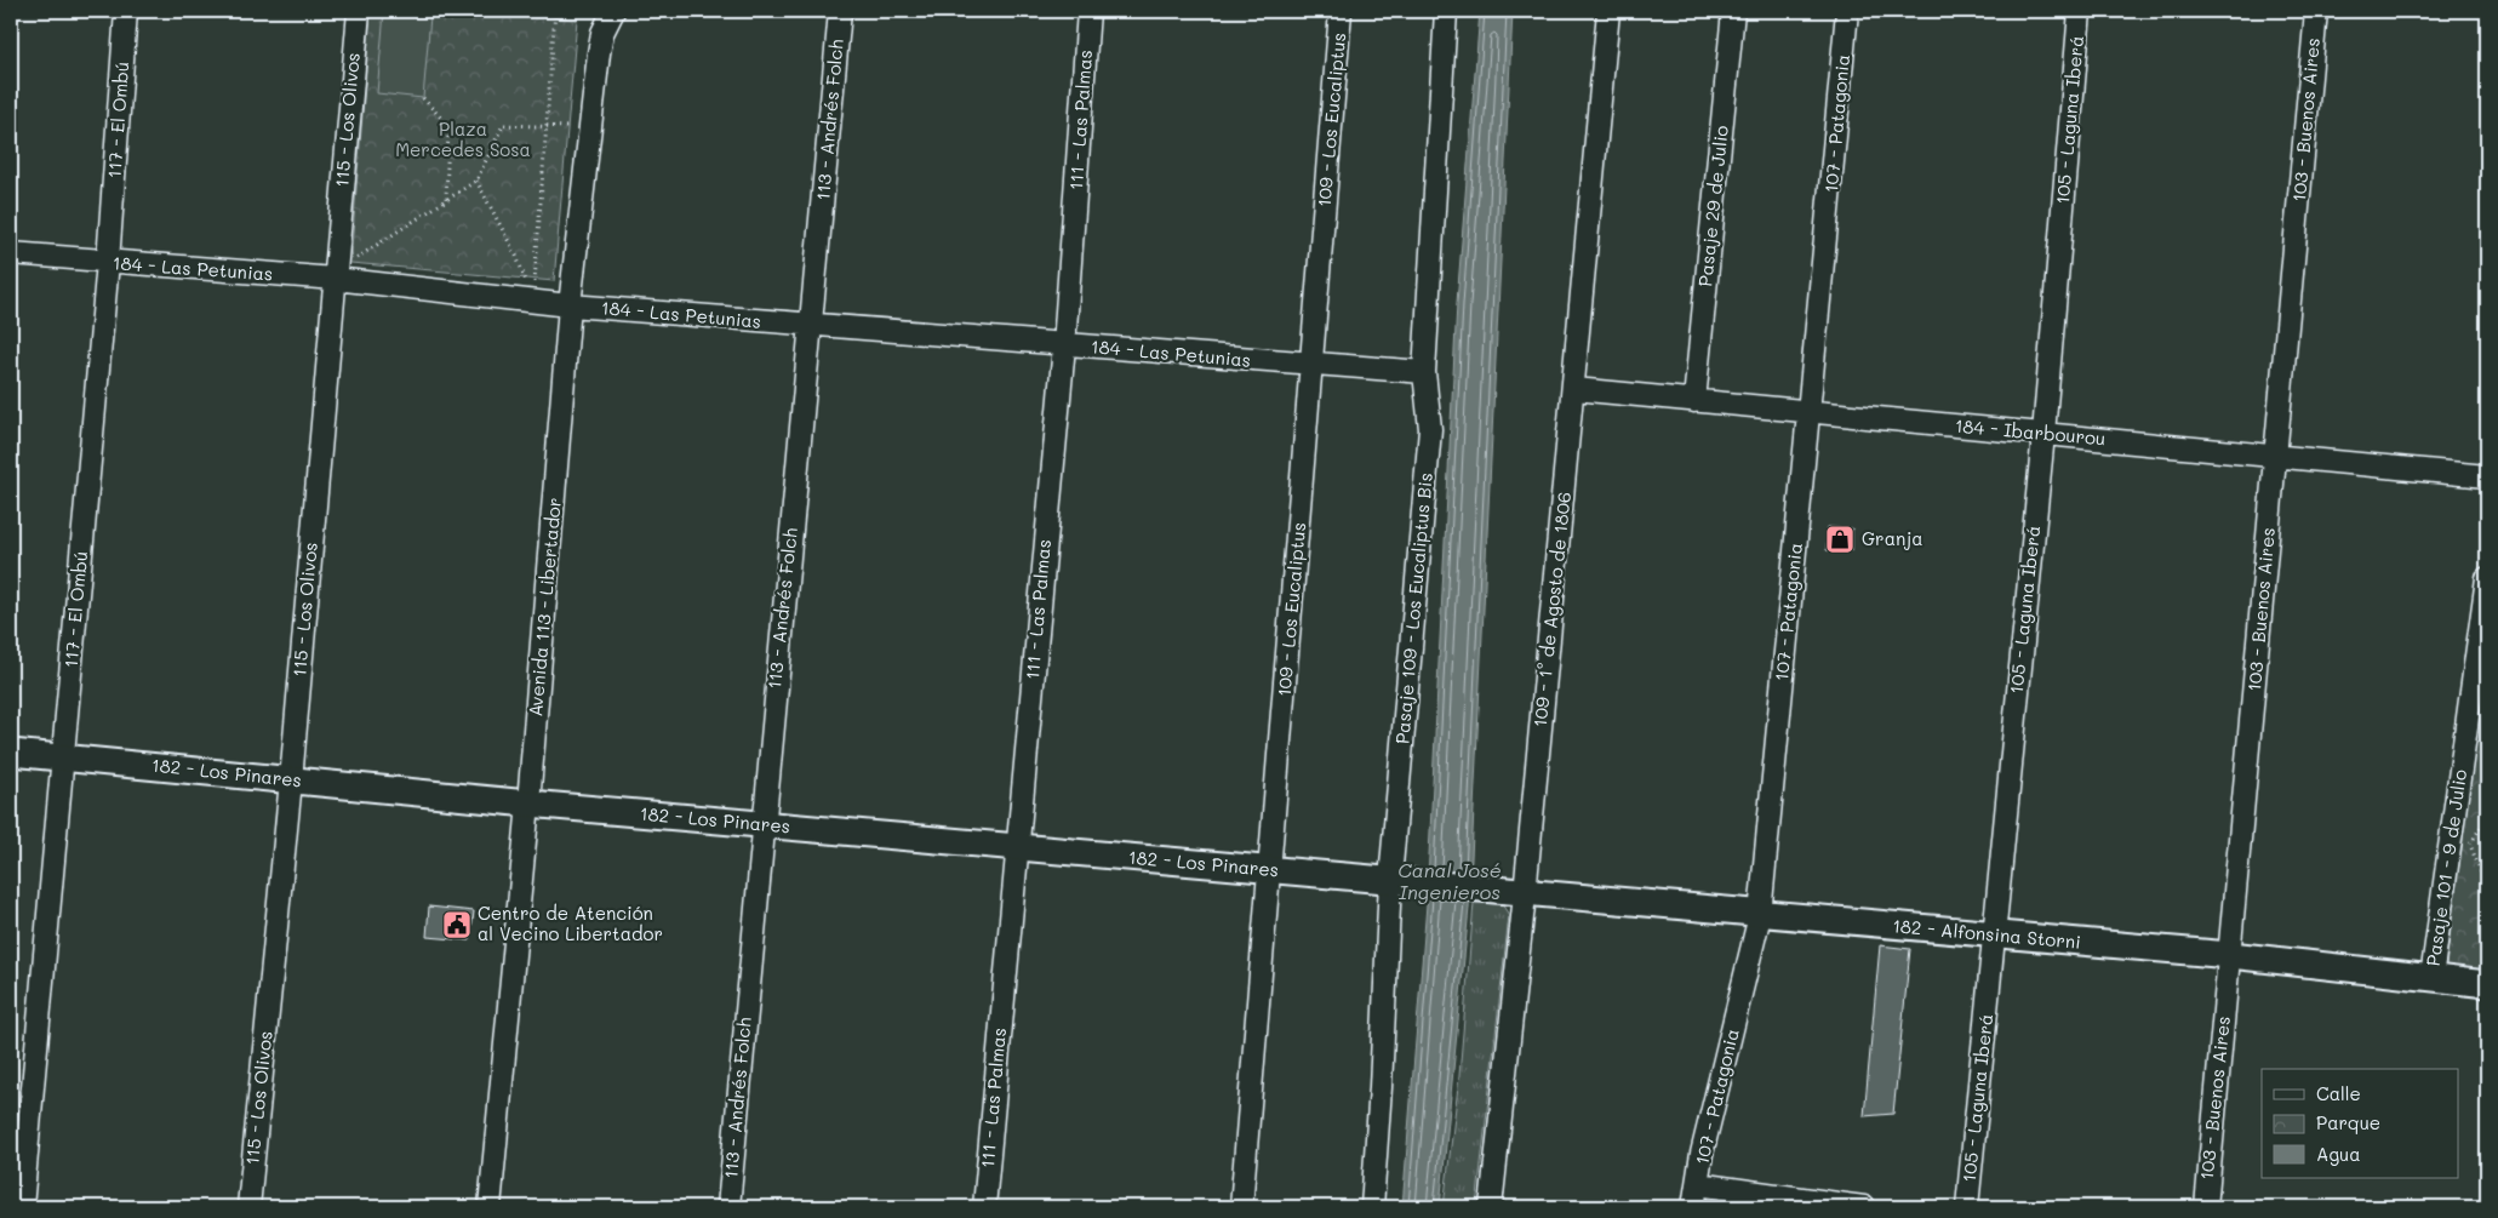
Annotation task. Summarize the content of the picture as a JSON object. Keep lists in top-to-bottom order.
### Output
{
  "streets": {
    "street": [
      "117 - El Ombú",
      "115 - Los Olivos",
      "113 - Andrés Folch",
      "111 - Las Palmas",
      "109 - Los Eucaliptus",
      "105 - Laguna Iberá",
      "103 - Buenos Aires",
      "107 - Patagonia",
      "Pasaje 29 de Julio",
      "184 - Las Petunias",
      "184 - Ibarbourou",
      "Avenida 113 - Libertador",
      "Pasaje 109 - Los Eucaliptus Bis",
      "109 - 1° de Agosto de 1806",
      "182 - Los Pinares",
      "Pasaje 101 - 9 de Julio",
      "182 - Alfonsina Storni"
    ]
  },
  "crossings": [
    ["117 - El Ombú", "184 - Las Petunias"],
    ["117 - El Ombú", "182 - Los Pinares"],
    ["115 - Los Olivos", "184 - Las Petunias"],
    ["115 - Los Olivos", "182 - Los Pinares"],
    ["113 - Andrés Folch", "184 - Las Petunias"],
    ["113 - Andrés Folch", "182 - Los Pinares"],
    ["111 - Las Palmas", "184 - Las Petunias"],
    ["111 - Las Palmas", "182 - Los Pinares"],
    ["109 - Los Eucaliptus", "184 - Las Petunias"],
    ["109 - Los Eucaliptus", "182 - Los Pinares"],
    ["105 - Laguna Iberá", "184 - Ibarbourou"],
    ["105 - Laguna Iberá", "182 - Alfonsina Storni"],
    ["103 - Buenos Aires", "184 - Ibarbourou"],
    ["103 - Buenos Aires", "182 - Alfonsina Storni"],
    ["107 - Patagonia", "184 - Ibarbourou"],
    ["107 - Patagonia", "182 - Alfonsina Storni"],
    ["Pasaje 29 de Julio", "184 - Ibarbourou"],
    ["184 - Las Petunias", "Avenida 113 - Libertador"],
    ["184 - Las Petunias", "Pasaje 109 - Los Eucaliptus Bis"],
    ["184 - Ibarbourou", "109 - 1° de Agosto de 1806"],
    ["Avenida 113 - Libertador", "182 - Los Pinares"],
    ["Pasaje 109 - Los Eucaliptus Bis", "182 - Los Pinares"],
    ["109 - 1° de Agosto de 1806", "182 - Alfonsina Storni"],
    ["182 - Los Pinares", "182 - Alfonsina Storni"],
    ["Pasaje 101 - 9 de Julio", "182 - Alfonsina Storni"]
  ],
  "water": ["Canal José Ingenieros"],
  "parks": ["Plaza Mercedes Sosa"],
  "places": {
    "shop": ["Granja"],
    "public building": ["Centro de Atención al Vecino Libertador"]
  },
  "legend": ["Calle", "Parque", "Agua"]
}
